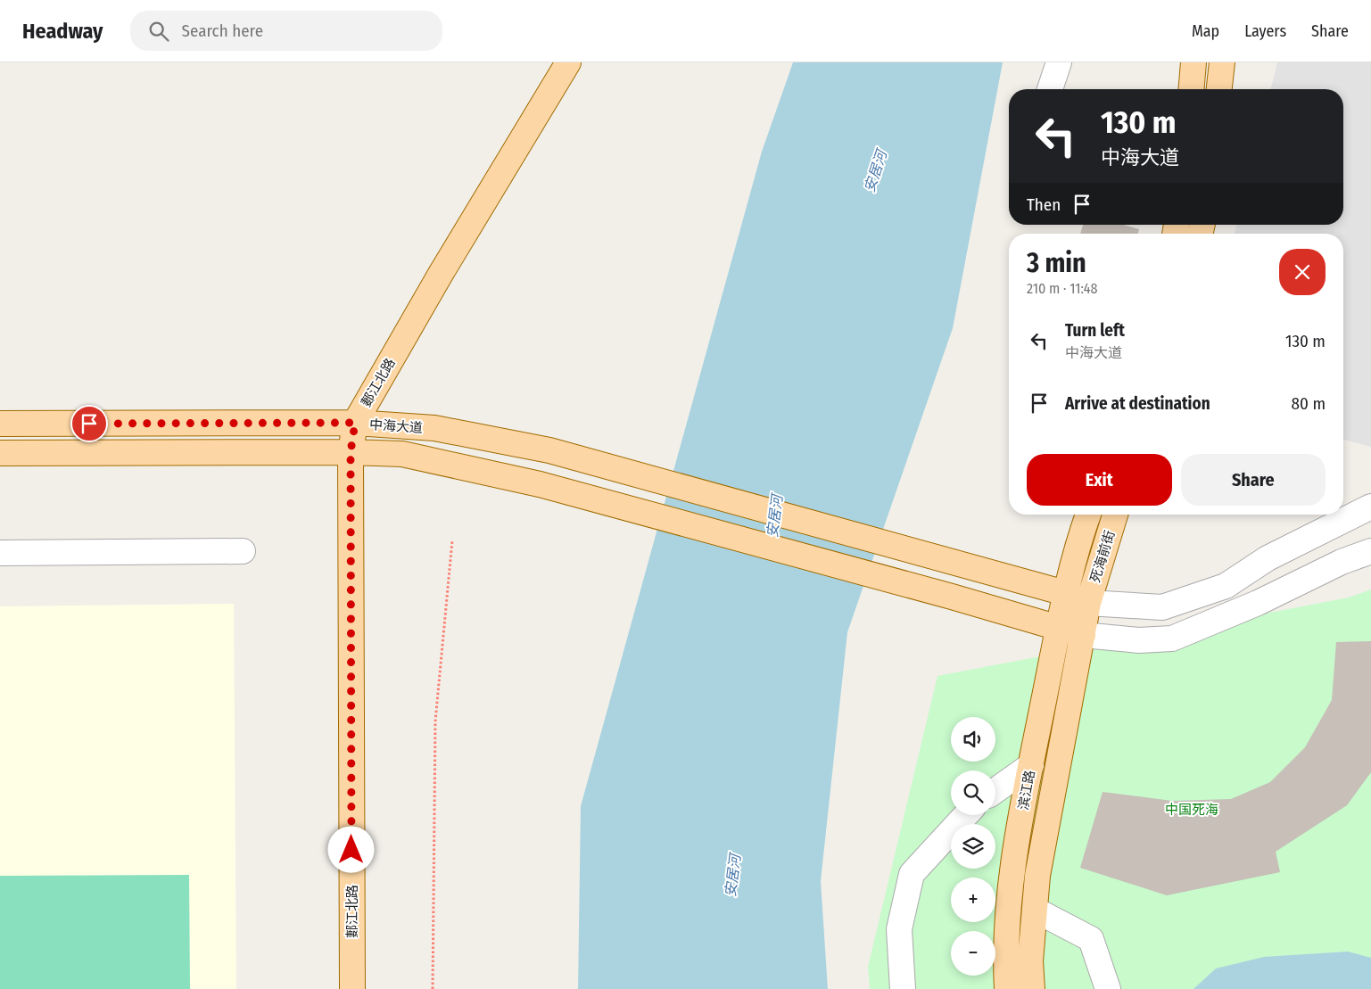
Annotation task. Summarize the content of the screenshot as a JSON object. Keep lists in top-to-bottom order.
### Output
{
  "streets": {
    "main road": [
      "郪江北路",
      "中海大道",
      "死海前街",
      "滨江路"
    ]
  },
  "crossings": [
    ["郪江北路", "中海大道"],
    ["中海大道", "死海前街"],
    ["中海大道", "滨江路"],
    ["死海前街", "滨江路"]
  ],
  "water": ["安居河"],
  "parks": ["中国死海"],
  "page": {
    "header": "Headway",
    "search": "Search here",
    "nav": ["Map", "Layers", "Share"],
    "turn": ["130 m", "中海大道"],
    "then": "Then",
    "heading": ["3 min", "210 m · 11:48"],
    "list": [
      {
        "name": "Turn left",
        "note": "中海大道",
        "value": "130 m"
      },
      {
        "name": "Arrive at destination",
        "value": "80 m"
      }
    ],
    "buttons": ["Exit", "Share"],
    "map_buttons": ["+", "−"]
  }
}
